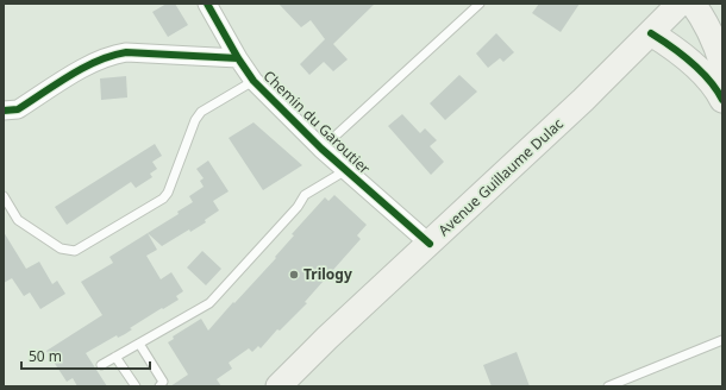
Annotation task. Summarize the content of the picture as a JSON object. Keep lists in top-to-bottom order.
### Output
{
  "streets": {
    "main road": ["Avenue Guillaume Dulac"],
    "street": ["Chemin du Garoutier"]
  },
  "crossings": [
    ["Chemin du Garoutier", "Avenue Guillaume Dulac"]
  ],
  "places": ["Trilogy"],
  "scale_bar": "50 m"
}
